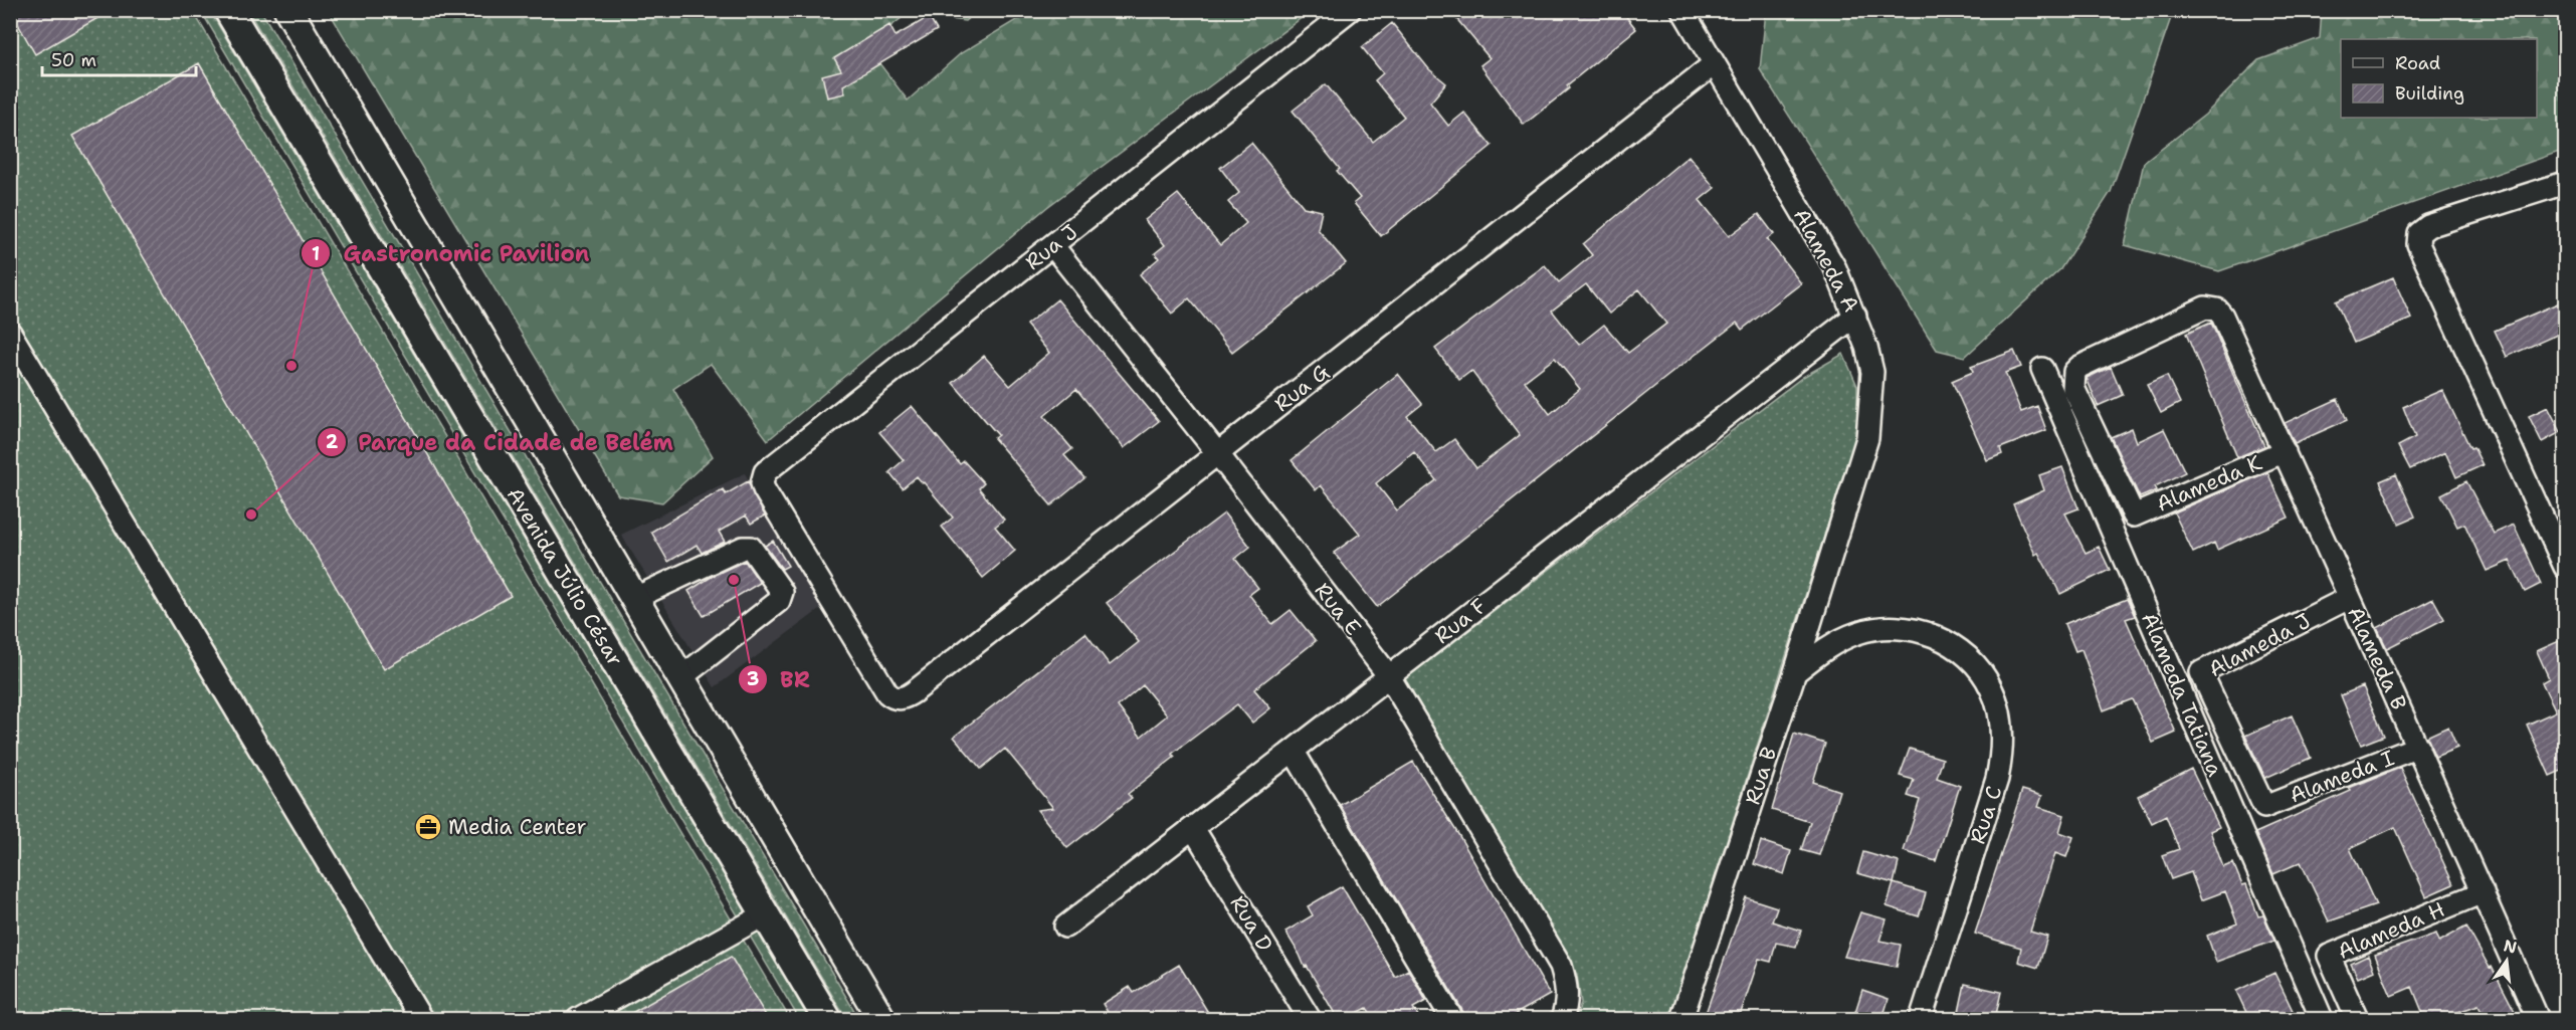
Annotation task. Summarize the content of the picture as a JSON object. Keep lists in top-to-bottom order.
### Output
{
  "streets": {
    "main road": ["Avenida Júlio César"],
    "street": [
      "Rua J",
      "Alameda A",
      "Rua G",
      "Alameda K",
      "Rua E",
      "Rua F",
      "Alameda J",
      "Alameda B",
      "Alameda Tatiana",
      "Rua B",
      "Alameda I",
      "Rua C",
      "Rua D",
      "Alameda H"
    ]
  },
  "crossings": [
    ["Rua J", "Rua G"],
    ["Rua J", "Rua E"],
    ["Alameda A", "Rua G"],
    ["Alameda A", "Rua F"],
    ["Alameda A", "Rua B"],
    ["Alameda A", "Rua C"],
    ["Rua G", "Rua E"],
    ["Alameda K", "Alameda B"],
    ["Rua E", "Rua F"],
    ["Rua F", "Rua D"],
    ["Alameda J", "Alameda B"],
    ["Alameda J", "Alameda I"],
    ["Alameda B", "Alameda I"],
    ["Alameda B", "Alameda H"],
    ["Rua B", "Rua C"]
  ],
  "places": {
    "other": ["Gastronomic Pavilion", "Parque da Cidade de Belém", "BR"],
    "office": ["Media Center"]
  },
  "legend": ["Road", "Building"],
  "scale_bar": "50 m",
  "north": "top"
}
